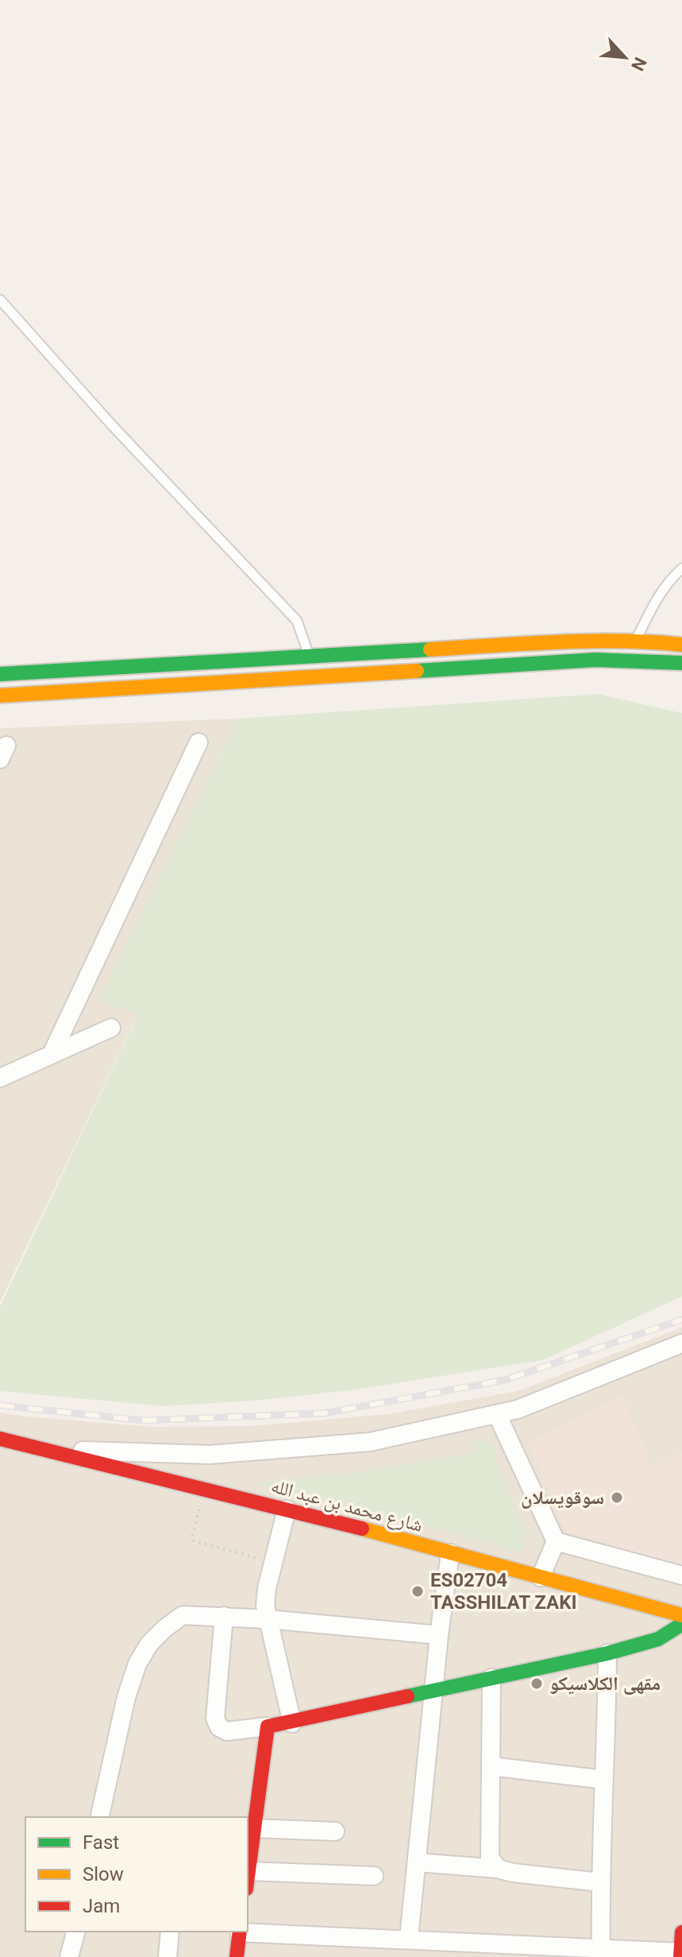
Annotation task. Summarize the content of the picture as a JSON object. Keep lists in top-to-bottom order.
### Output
{
  "streets": {
    "street": ["شارع محمد بن عبد الله"]
  },
  "places": ["سوقويسلان", "ES02704 TASSHILAT ZAKI", "مقهى الكلاسيكو"],
  "legend": ["Fast", "Slow", "Jam"],
  "north": "bottom right"
}
